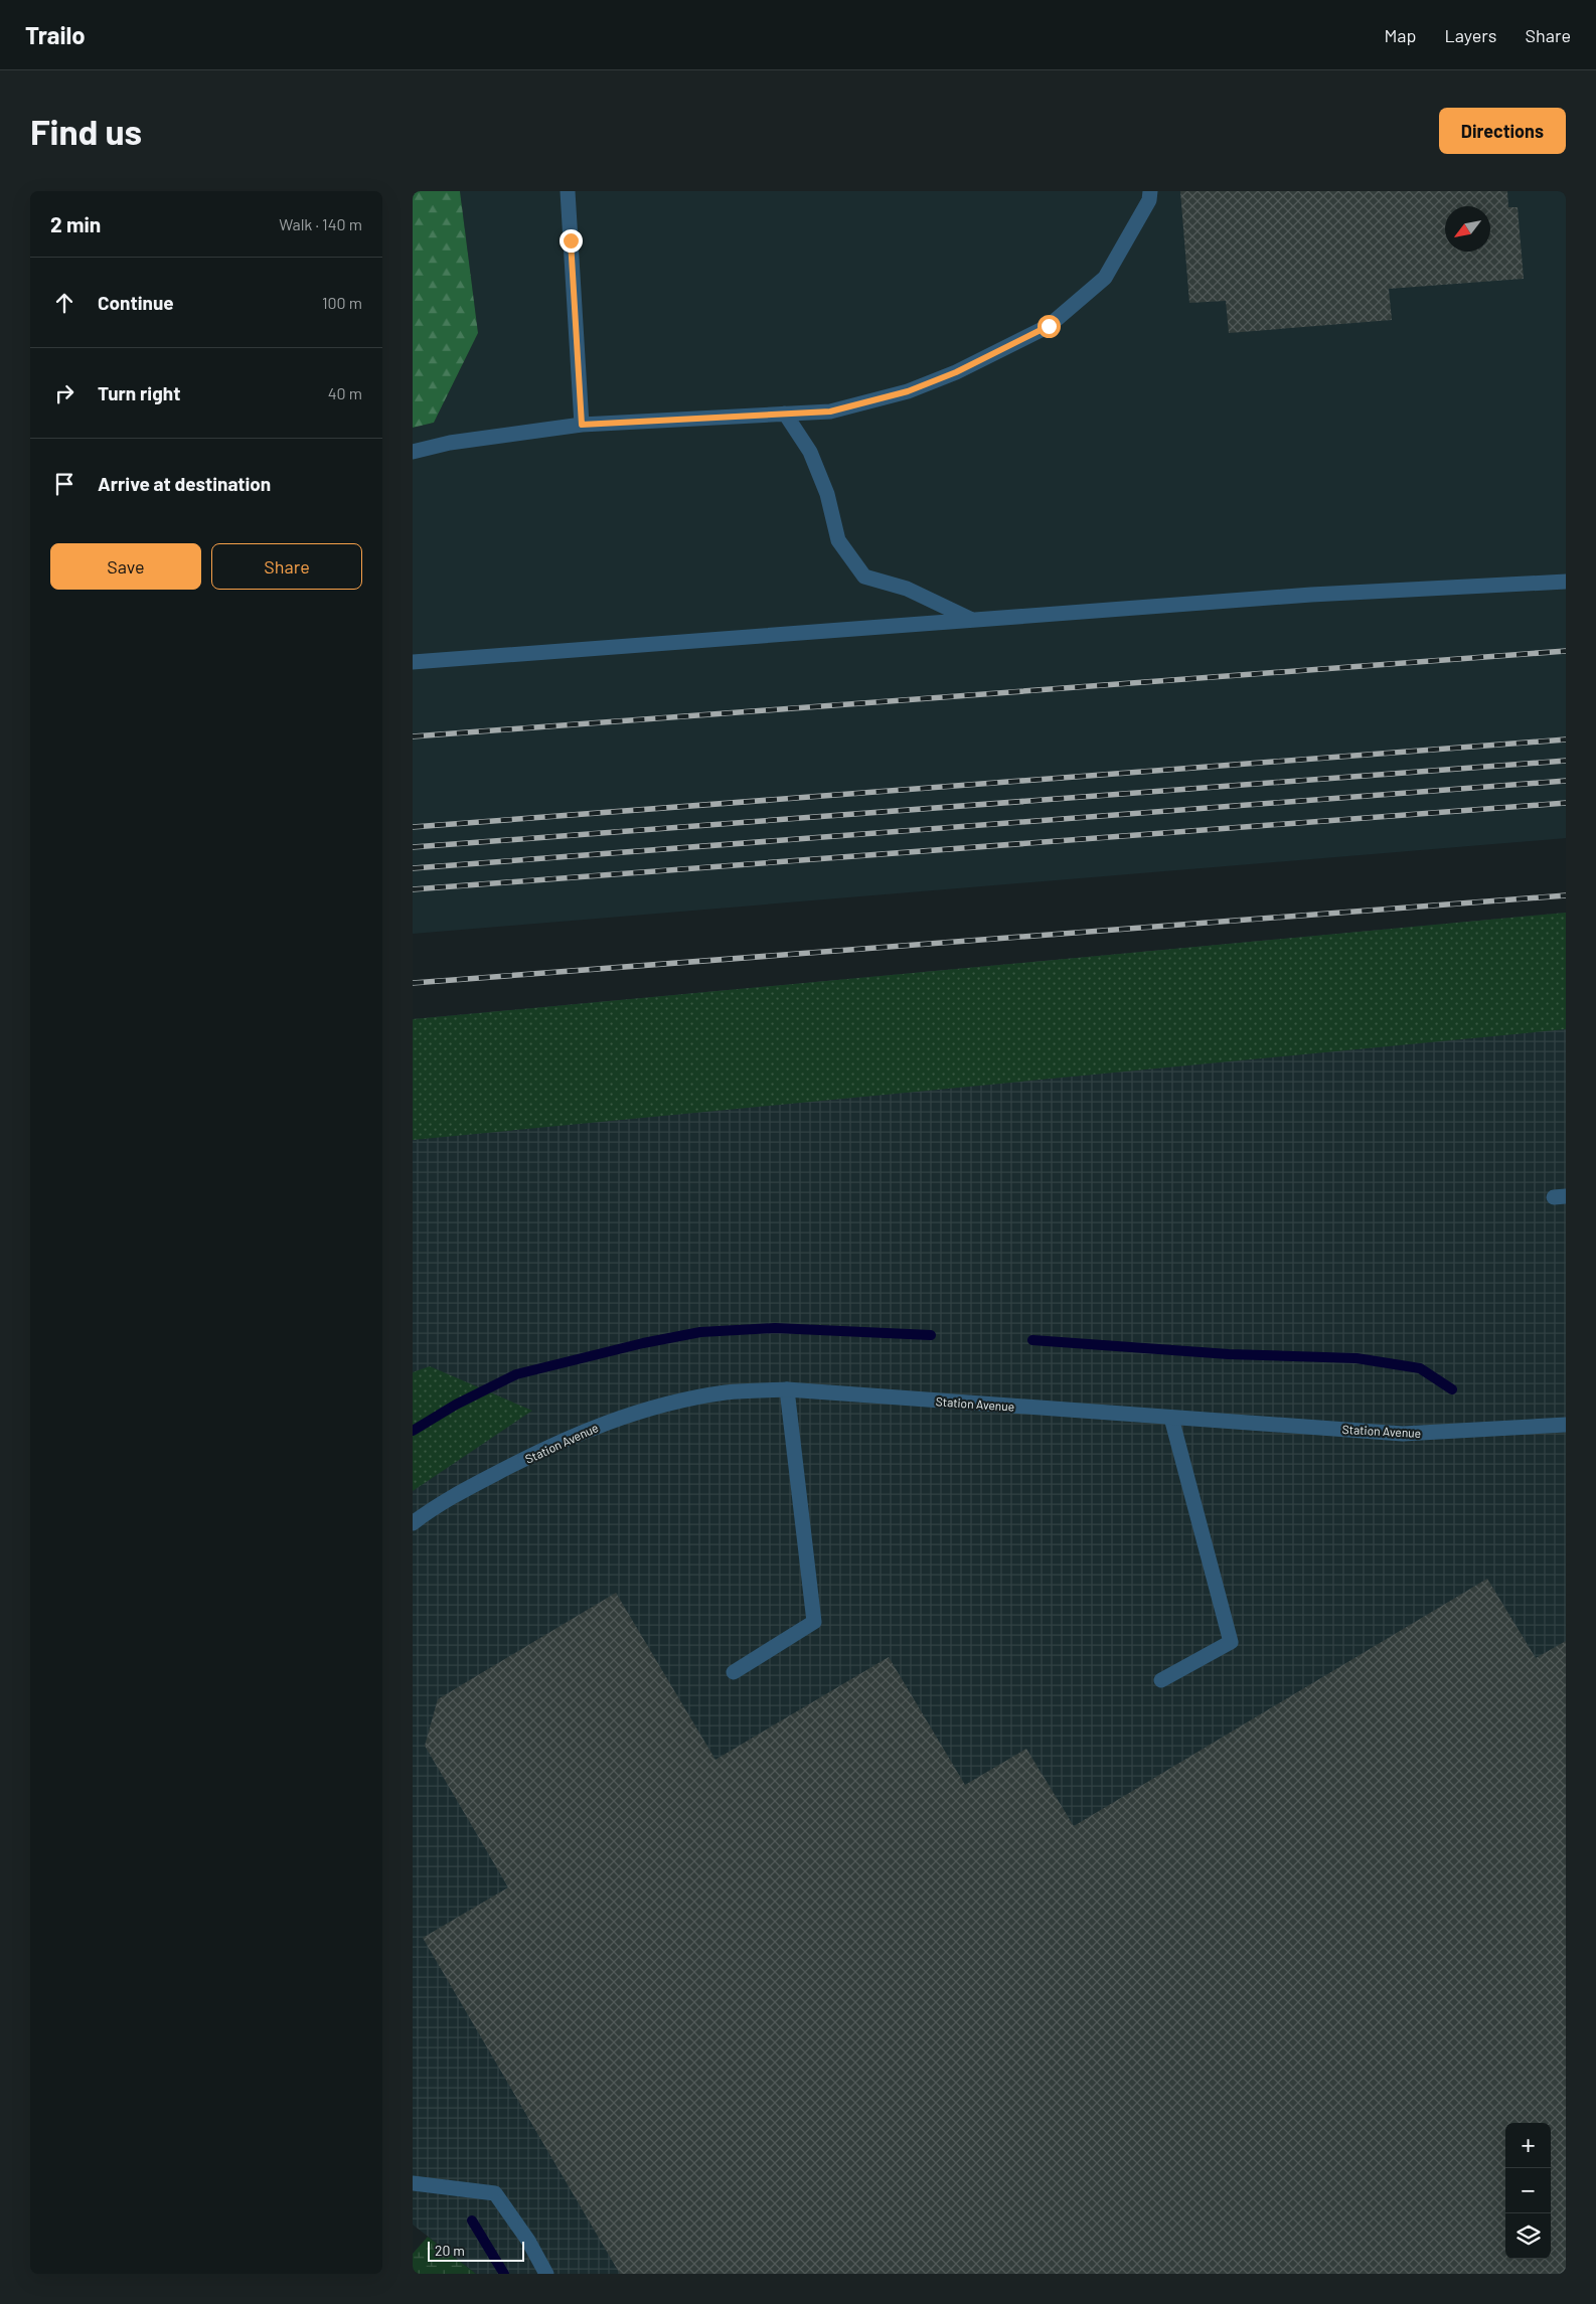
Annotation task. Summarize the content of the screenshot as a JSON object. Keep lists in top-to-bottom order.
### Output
{
  "streets": {
    "street": ["Station Avenue"]
  },
  "scale_bar": "20 m",
  "north": "bottom left",
  "page": {
    "header": "Trailo",
    "nav": ["Map", "Layers", "Share"],
    "buttons": [
      "Directions",
      ["Save", "Share"]
    ],
    "title": "Find us",
    "heading": ["2 min", "Walk · 140 m"],
    "list": [
      ["Continue", "100 m"],
      ["Turn right", "40 m"],
      "Arrive at destination"
    ],
    "map_buttons": ["+", "−"],
    "scale": "20 m"
  }
}
